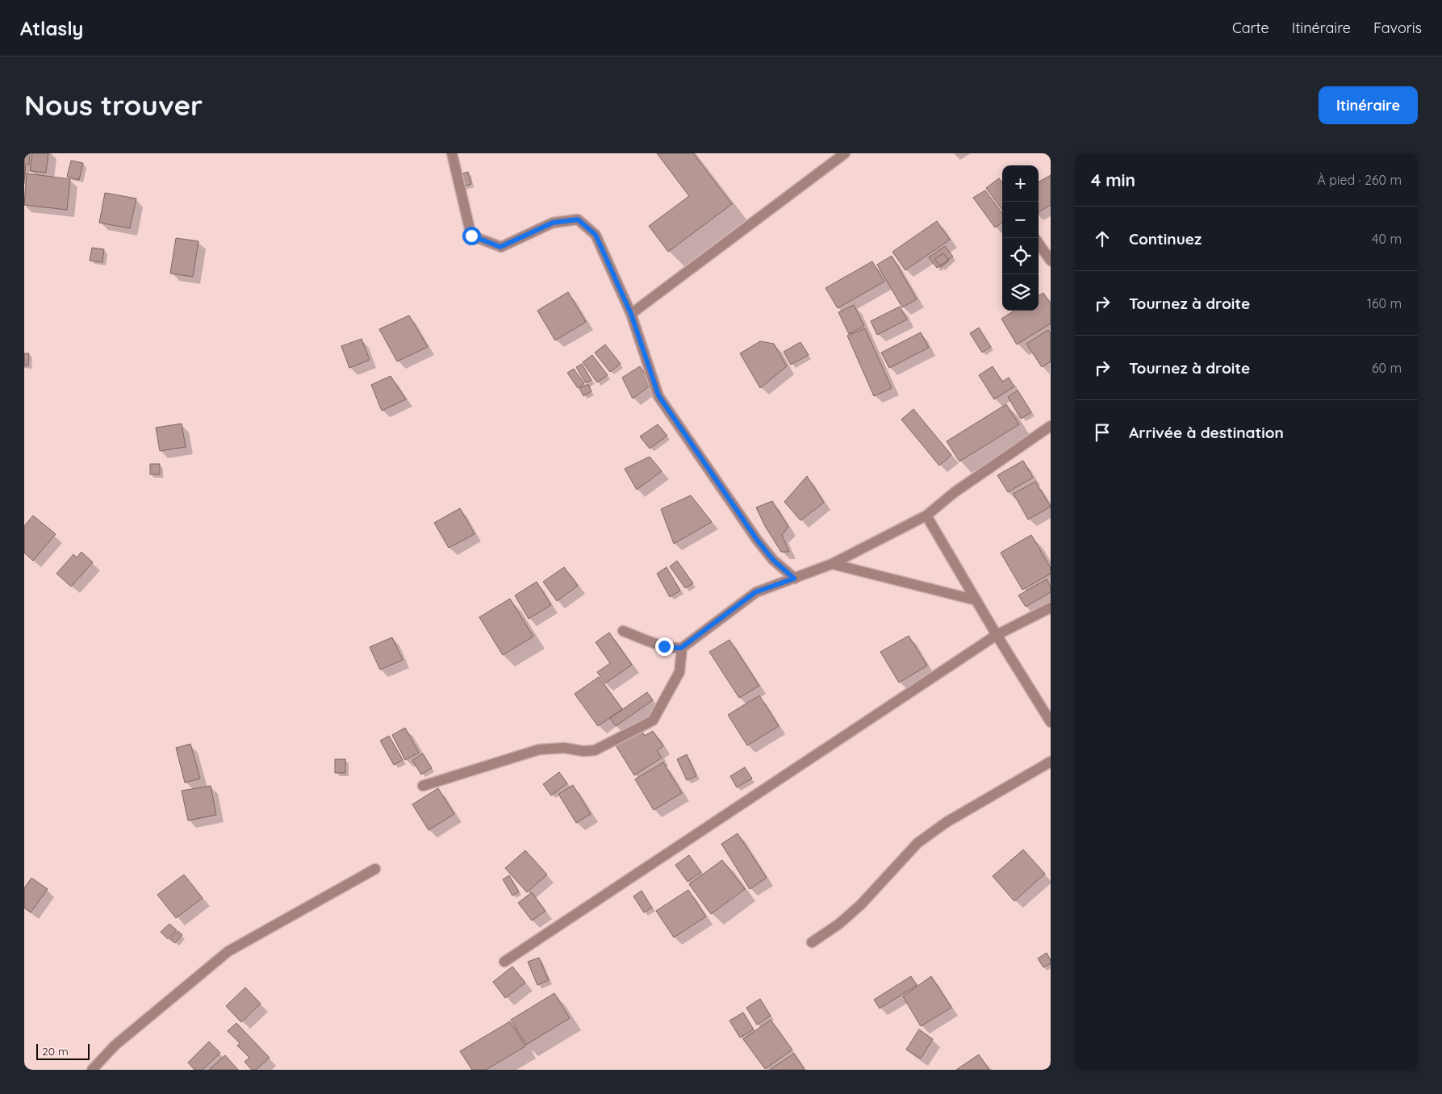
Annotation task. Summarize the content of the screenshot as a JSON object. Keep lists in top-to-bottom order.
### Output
{
  "scale_bar": "20 m",
  "page": {
    "header": "Atlasly",
    "nav": ["Carte", "Itinéraire", "Favoris"],
    "buttons": "Itinéraire",
    "title": "Nous trouver",
    "heading": ["4 min", "À pied · 260 m"],
    "map_buttons": ["+", "−"],
    "list": [
      ["Continuez", "40 m"],
      ["Tournez à droite", "160 m"],
      ["Tournez à droite", "60 m"],
      "Arrivée à destination"
    ],
    "scale": "20 m"
  }
}
